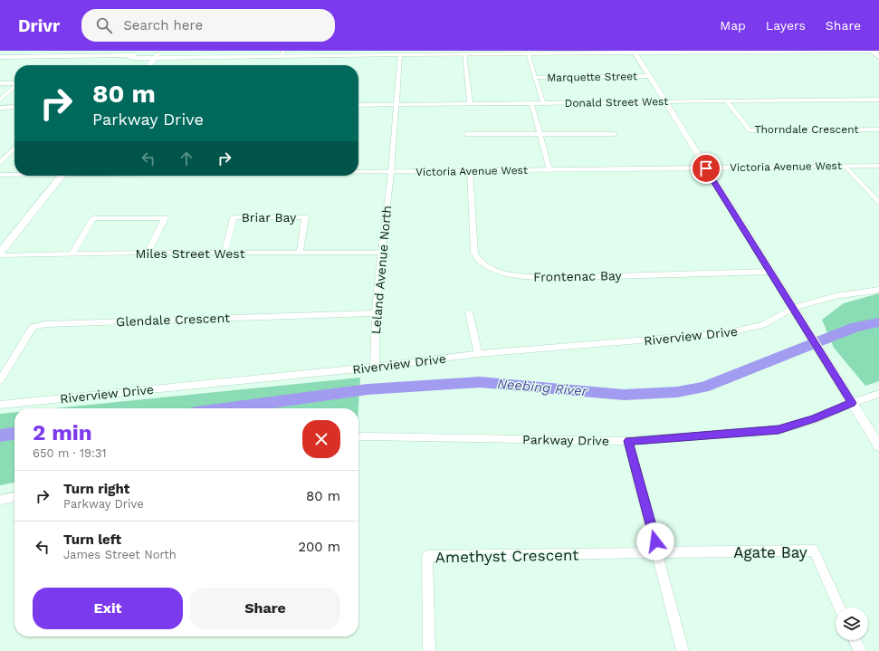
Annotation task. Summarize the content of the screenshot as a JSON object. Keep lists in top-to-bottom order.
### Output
{
  "streets": {
    "street": [
      "Marquette Street",
      "Donald Street West",
      "Thorndale Crescent",
      "Victoria Avenue West",
      "Briar Bay",
      "Miles Street West",
      "Leland Avenue North",
      "Frontenac Bay",
      "Glendale Crescent",
      "Riverview Drive",
      "Parkway Drive",
      "Agate Bay",
      "Amethyst Crescent"
    ]
  },
  "crossings": [
    ["Donald Street West", "Thorndale Crescent"],
    ["Donald Street West", "Leland Avenue North"],
    ["Victoria Avenue West", "Leland Avenue North"],
    ["Victoria Avenue West", "Frontenac Bay"],
    ["Briar Bay", "Miles Street West"],
    ["Miles Street West", "Leland Avenue North"],
    ["Leland Avenue North", "Glendale Crescent"],
    ["Leland Avenue North", "Riverview Drive"],
    ["Agate Bay", "Amethyst Crescent"]
  ],
  "water": ["Neebing River"],
  "page": {
    "header": "Drivr",
    "search": "Search here",
    "nav": ["Map", "Layers", "Share"],
    "turn": ["80 m", "Parkway Drive"],
    "heading": ["2 min", "650 m · 19:31"],
    "list": [
      {
        "name": "Turn right",
        "note": "Parkway Drive",
        "value": "80 m"
      },
      {
        "name": "Turn left",
        "note": "James Street North",
        "value": "200 m"
      }
    ],
    "buttons": ["Exit", "Share"]
  }
}
